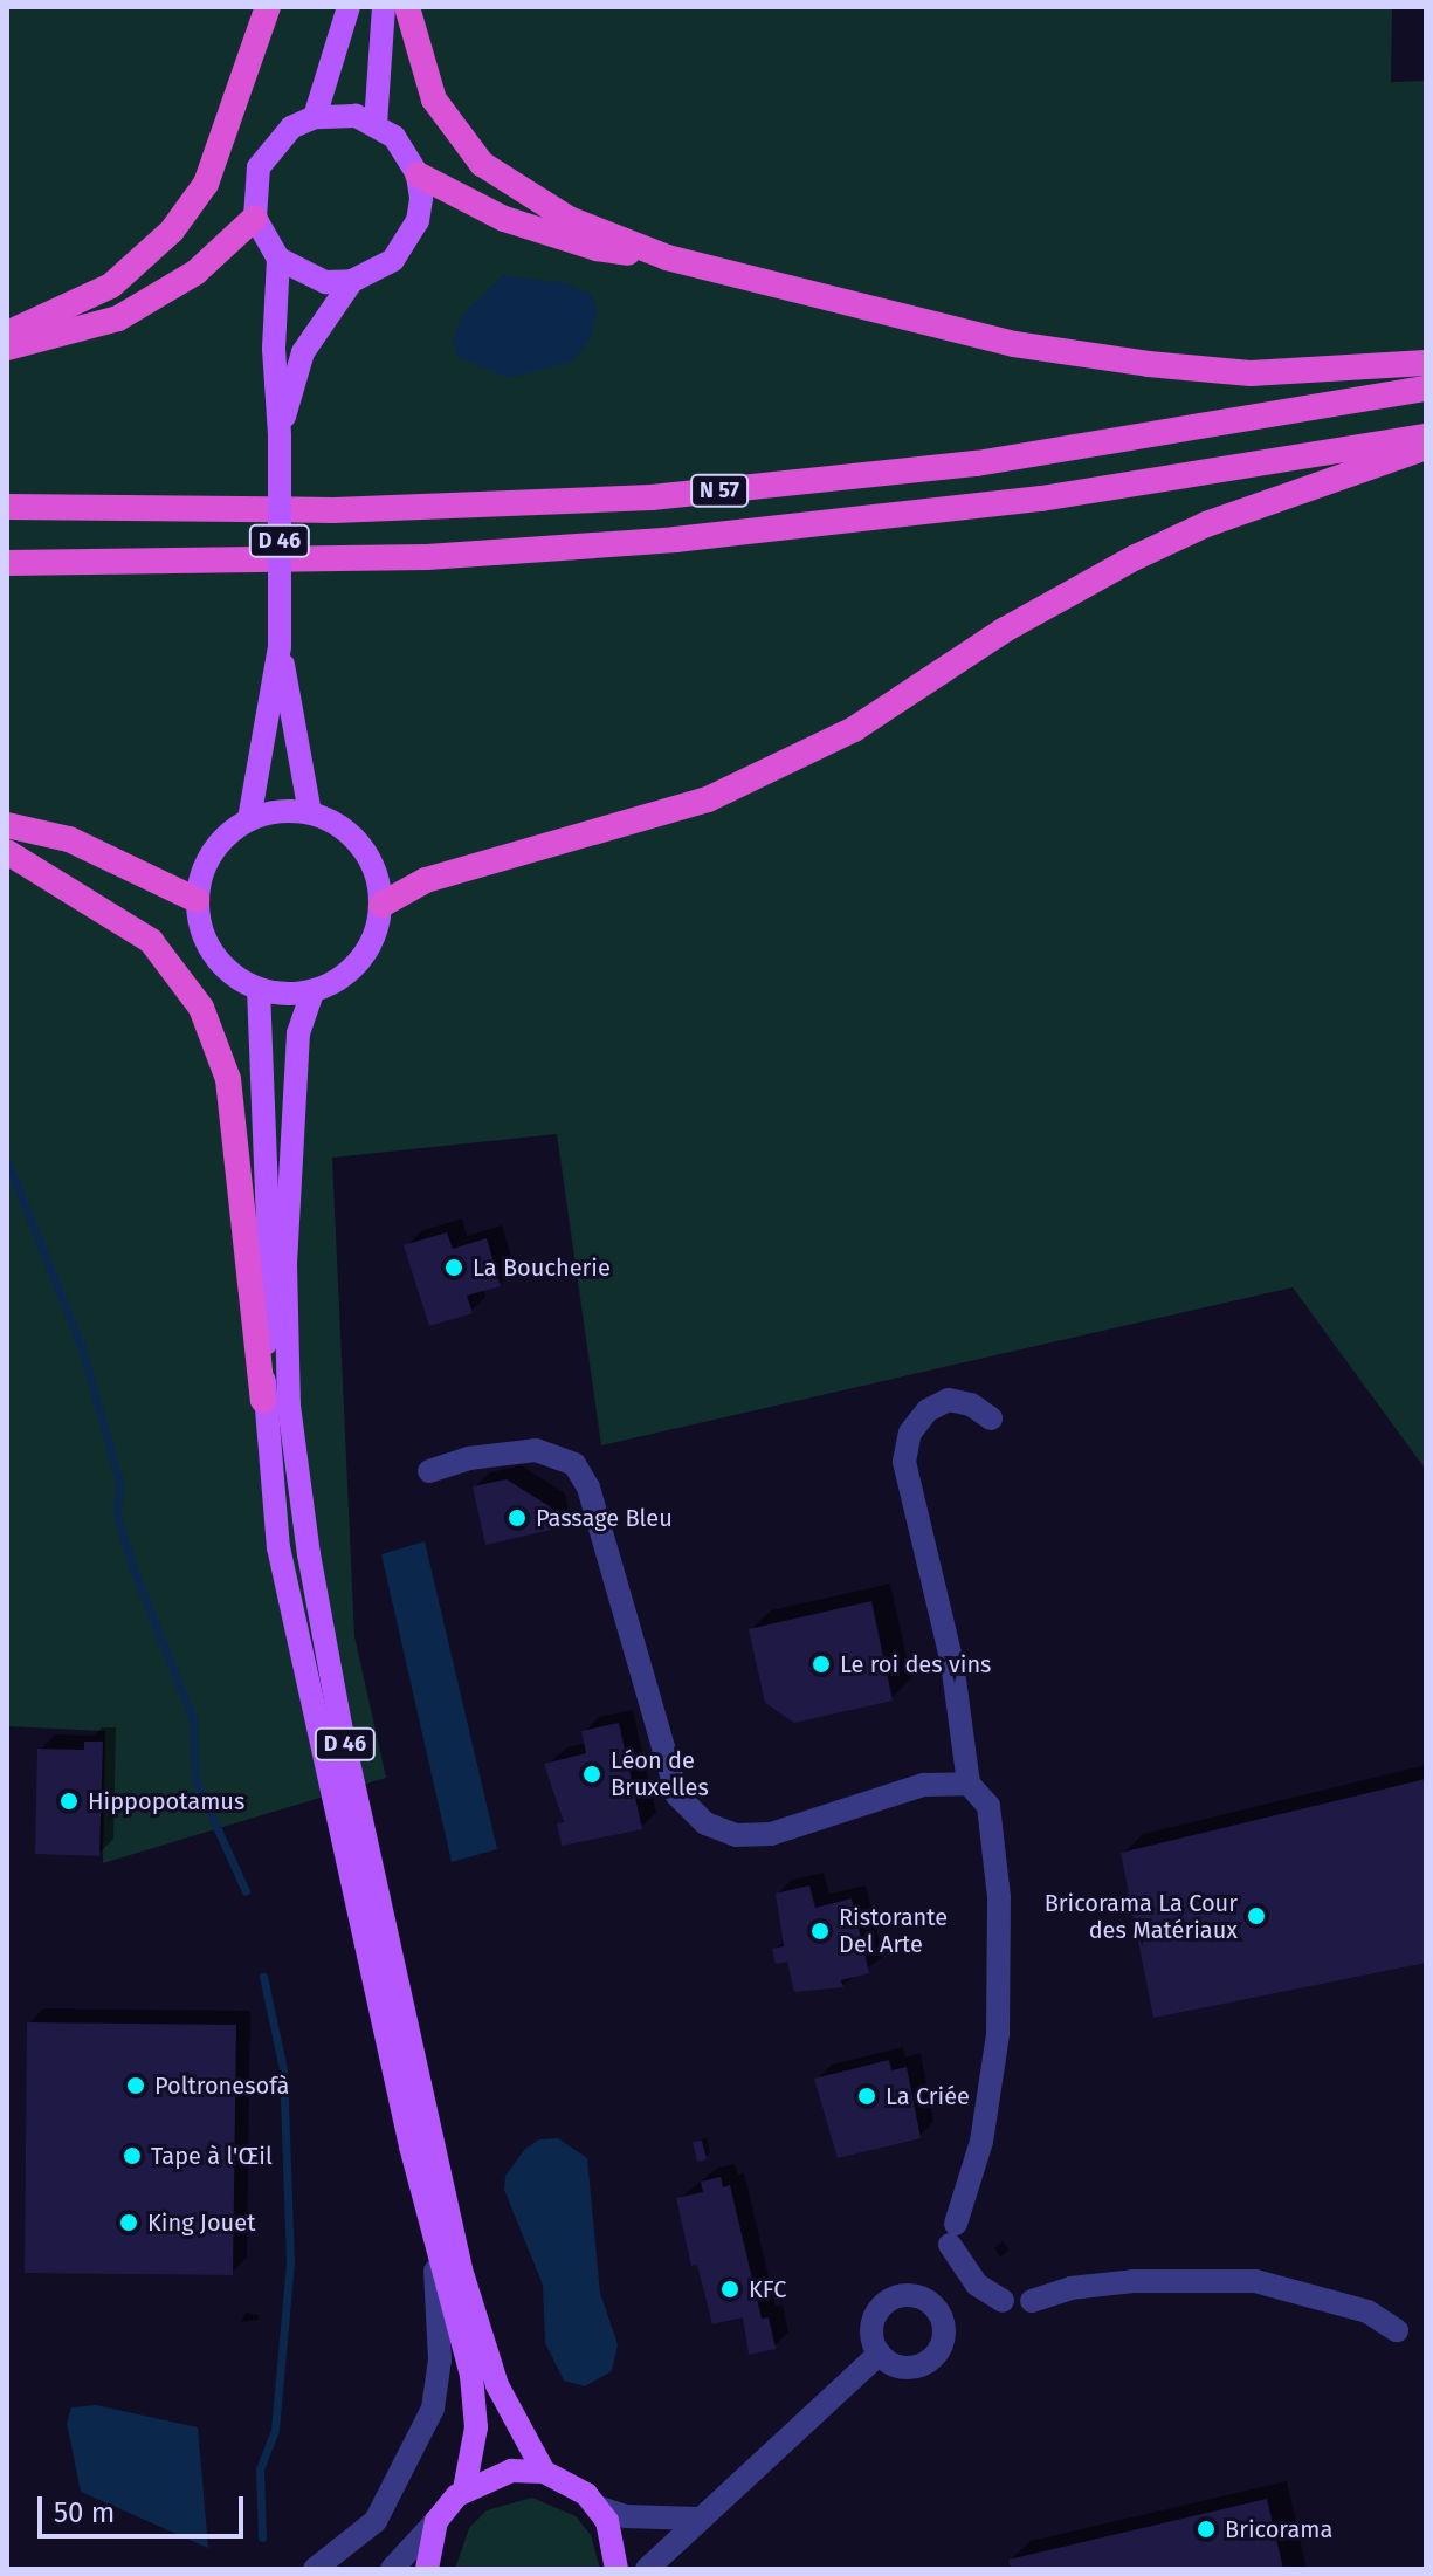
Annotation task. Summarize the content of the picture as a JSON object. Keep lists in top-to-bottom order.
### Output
{
  "streets": {
    "highway": ["N 57"],
    "main road": ["D 46"]
  },
  "places": [
    "La Boucherie",
    "Passage Bleu",
    "Le roi des vins",
    "Léon de Bruxelles",
    "Hippopotamus",
    "Bricorama La Cour des Matériaux",
    "Ristorante Del Arte",
    "Poltronesofà",
    "La Criée",
    "Tape à l'Œil",
    "King Jouet",
    "KFC",
    "Bricorama"
  ],
  "scale_bar": "50 m"
}
